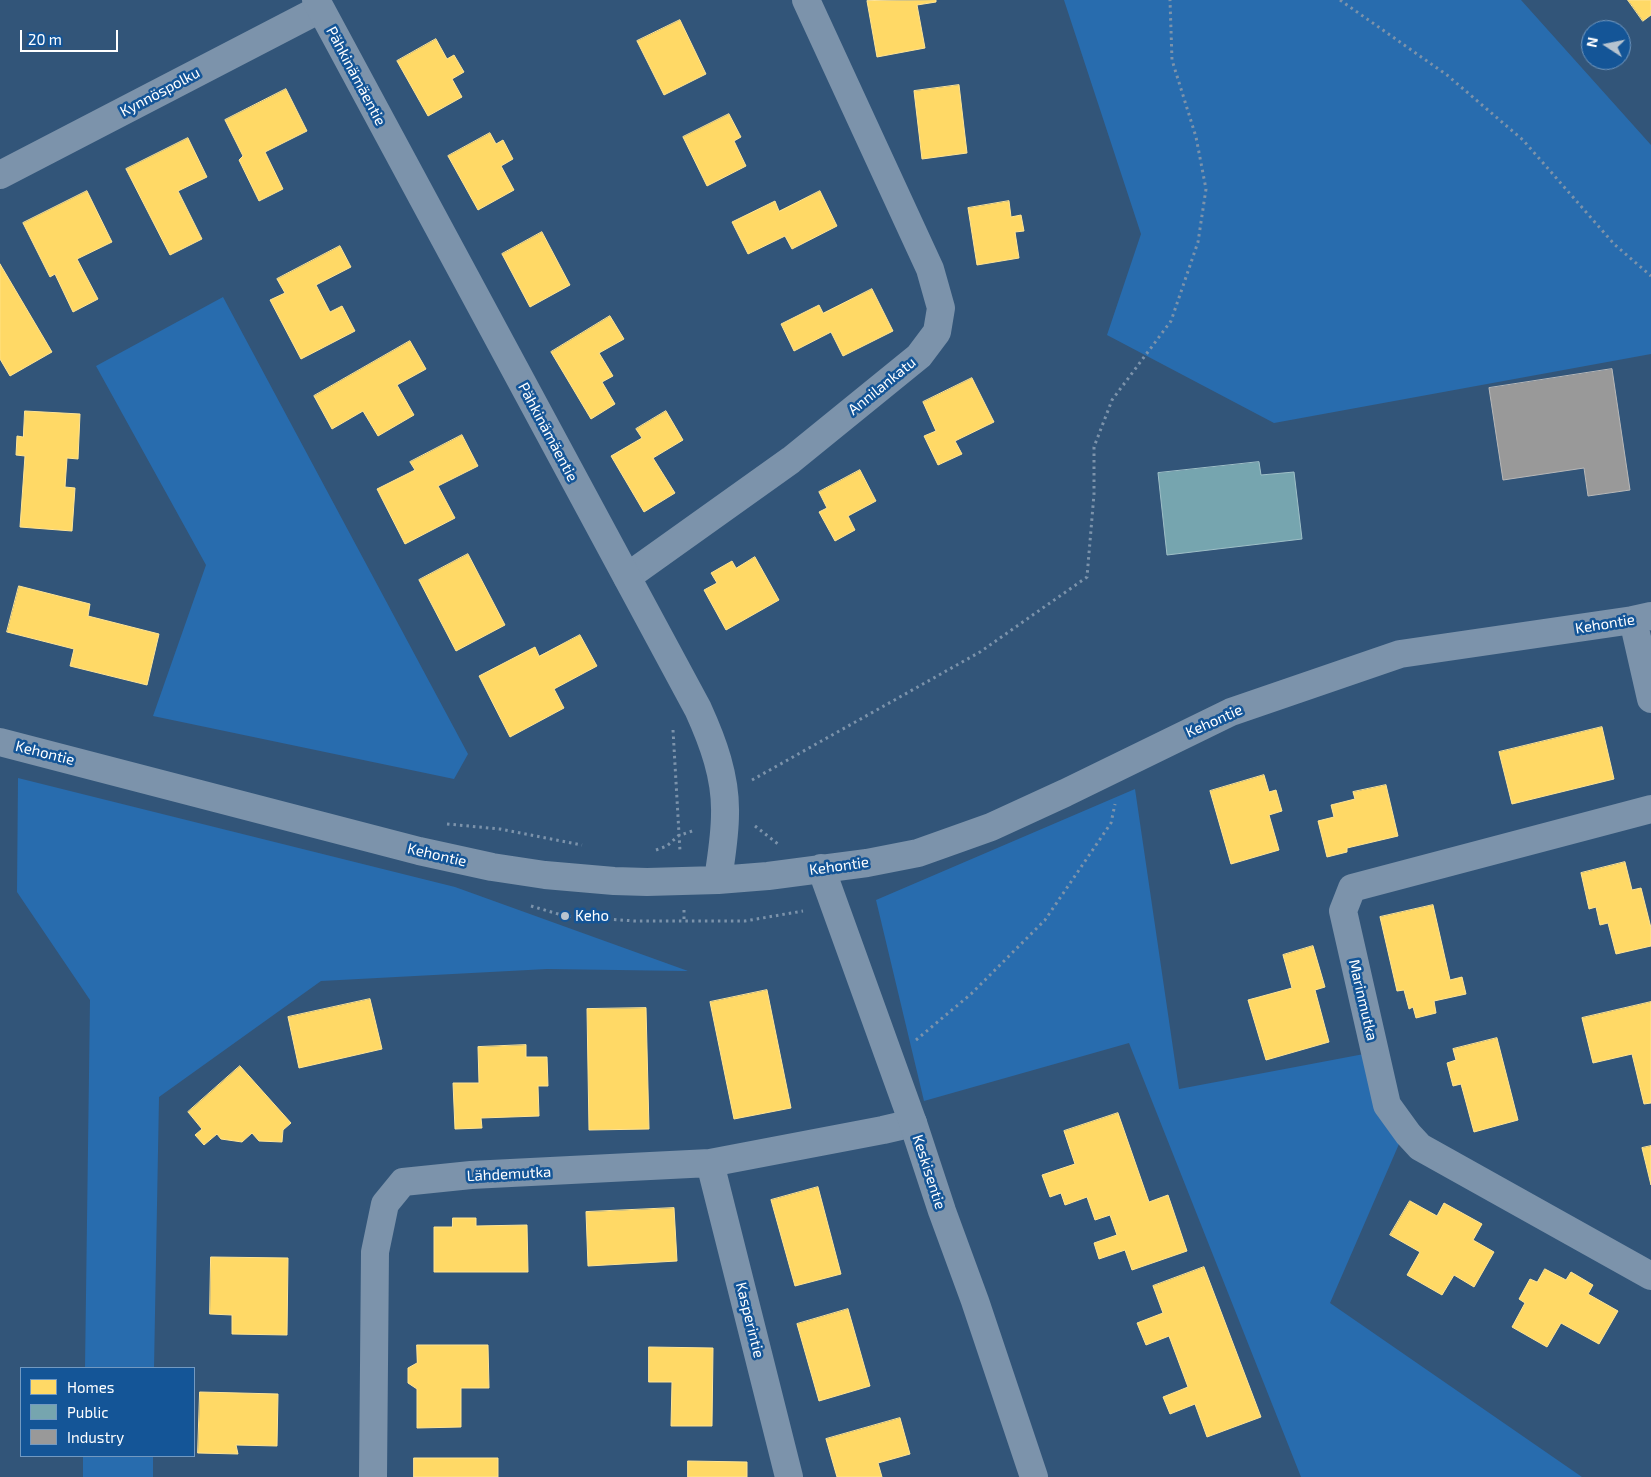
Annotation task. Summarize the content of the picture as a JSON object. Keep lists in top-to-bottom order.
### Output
{
  "streets": {
    "street": [
      "Pähkinämäentie",
      "Kynnöspolku",
      "Annilankatu",
      "Kehontie",
      "Marinmutka",
      "Keskisentie",
      "Lähdemutka",
      "Kasperintie"
    ]
  },
  "crossings": [
    ["Pähkinämäentie", "Kynnöspolku"],
    ["Pähkinämäentie", "Annilankatu"],
    ["Pähkinämäentie", "Kehontie"],
    ["Kehontie", "Keskisentie"],
    ["Keskisentie", "Lähdemutka"],
    ["Lähdemutka", "Kasperintie"]
  ],
  "places": ["Keho"],
  "legend": ["Homes", "Public", "Industry"],
  "scale_bar": "20 m",
  "north": "left"
}
